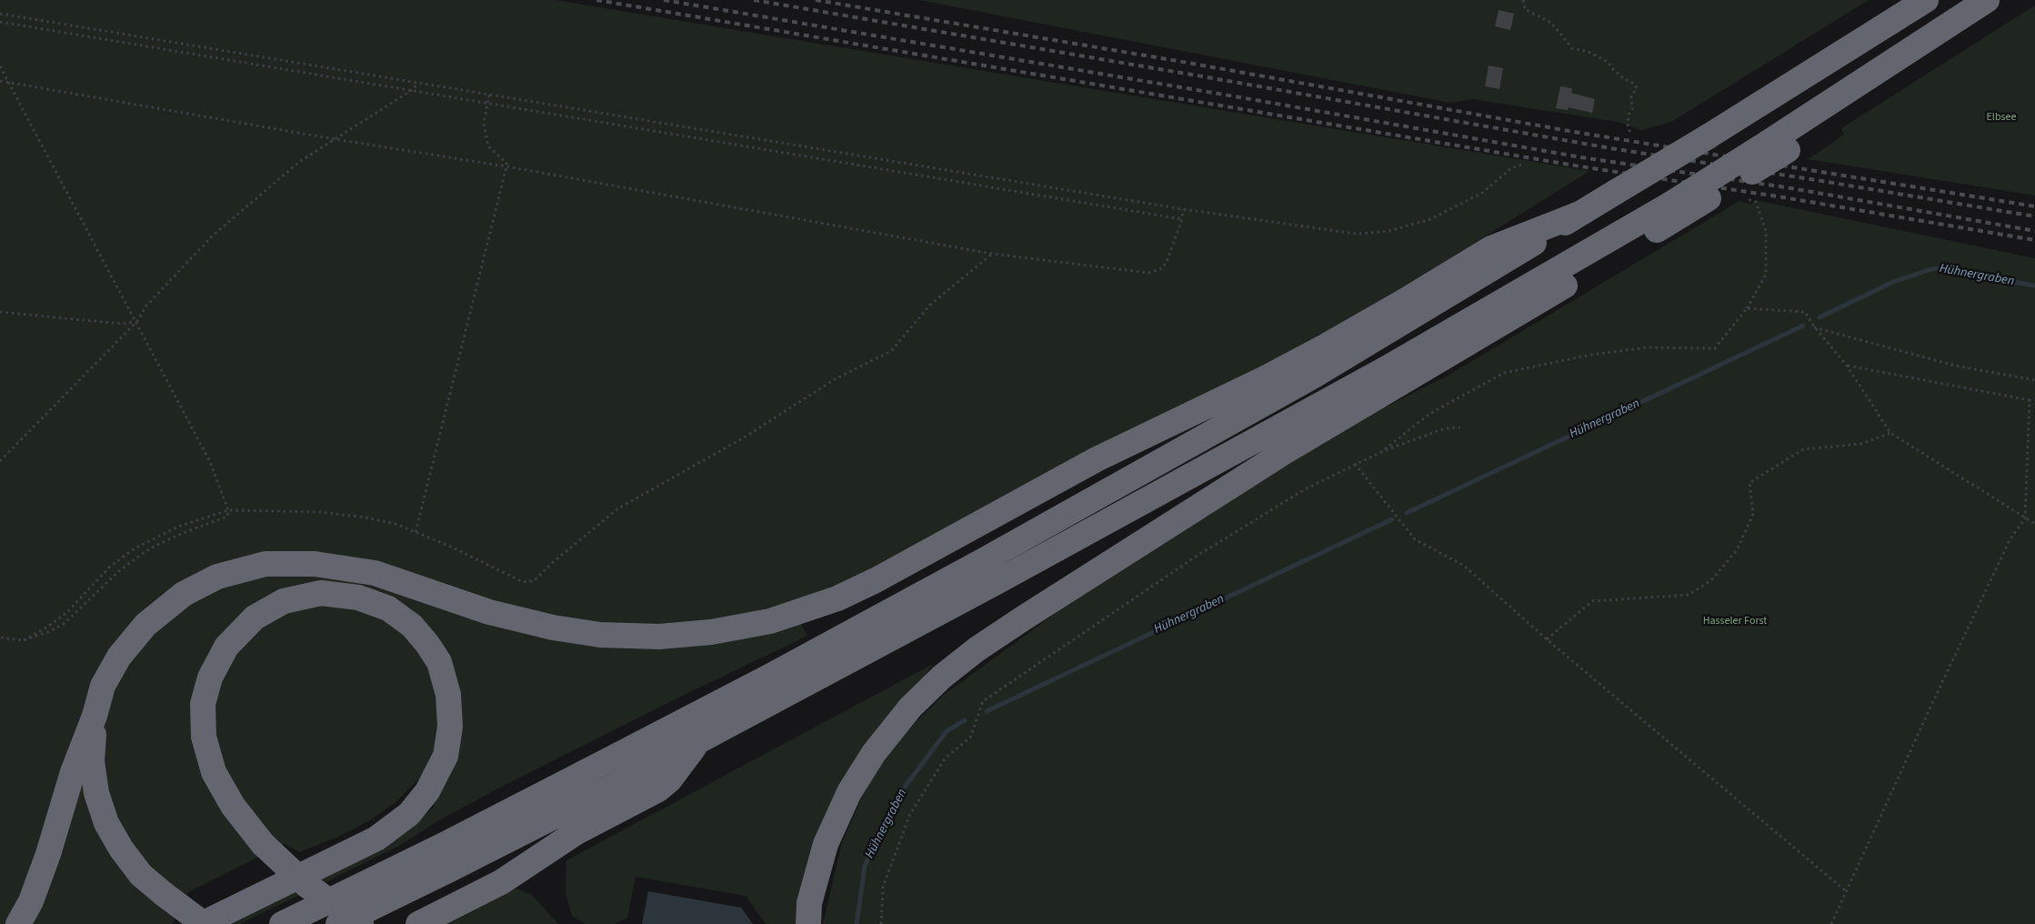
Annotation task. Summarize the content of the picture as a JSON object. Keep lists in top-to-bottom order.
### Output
{
  "water": ["Hühnergraben"],
  "parks": ["Elbsee", "Hasseler Forst"]
}
